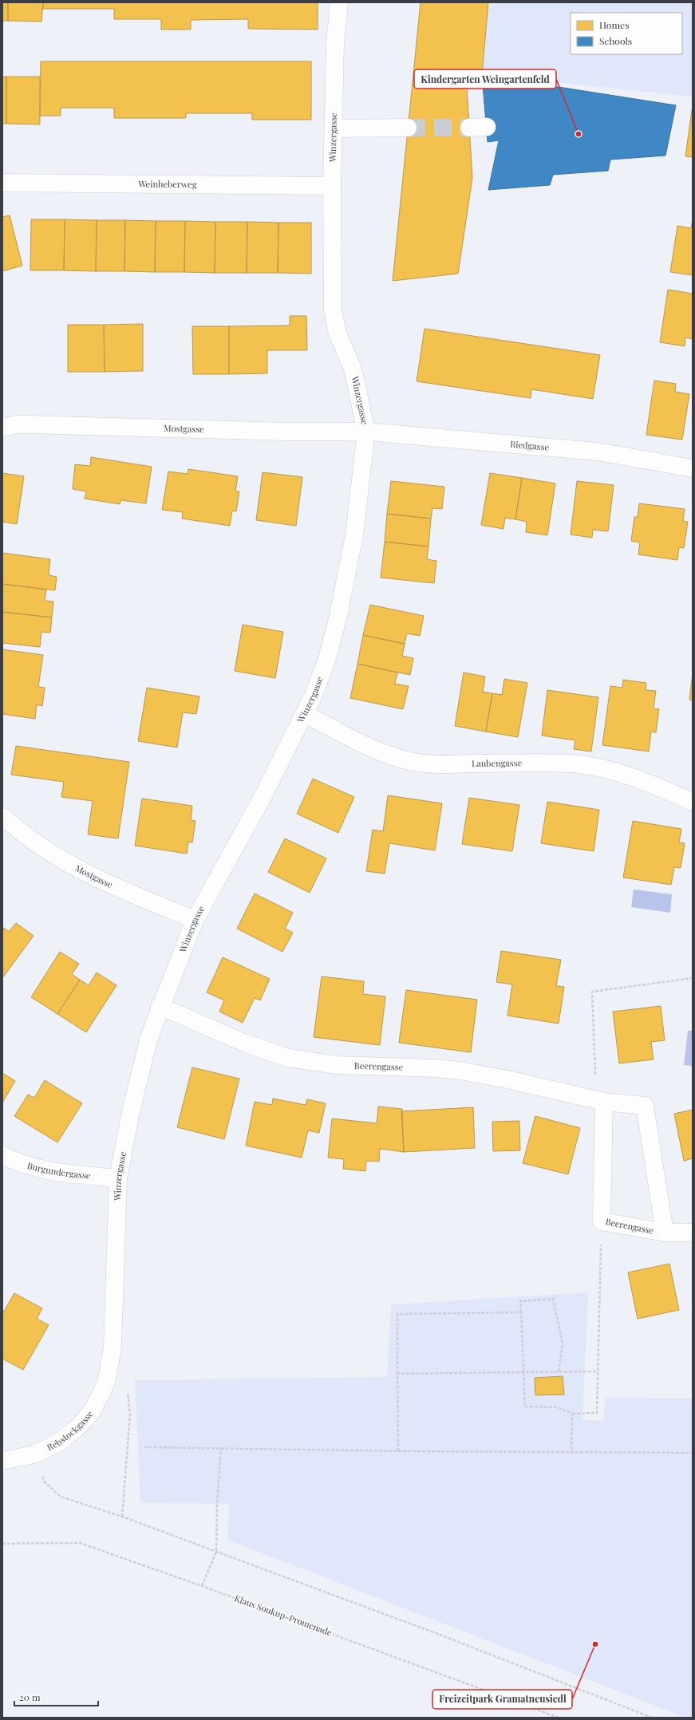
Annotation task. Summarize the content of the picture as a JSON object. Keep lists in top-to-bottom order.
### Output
{
  "streets": {
    "street": [
      "Winzergasse",
      "Weinheberweg",
      "Mostgasse",
      "Riedgasse",
      "Laubengasse",
      "Beerengasse",
      "Burgundergasse",
      "Rebstockgasse"
    ],
    "path": ["Klaus Soukup-Promenade"]
  },
  "crossings": [
    ["Winzergasse", "Weinheberweg"],
    ["Winzergasse", "Mostgasse"],
    ["Winzergasse", "Riedgasse"],
    ["Winzergasse", "Laubengasse"],
    ["Winzergasse", "Beerengasse"],
    ["Winzergasse", "Burgundergasse"],
    ["Winzergasse", "Rebstockgasse"],
    ["Mostgasse", "Riedgasse"]
  ],
  "places": ["Kindergarten Weingartenfeld", "Freizeitpark Gramatneusiedl"],
  "legend": ["Homes", "Schools"],
  "scale_bar": "20 m"
}
